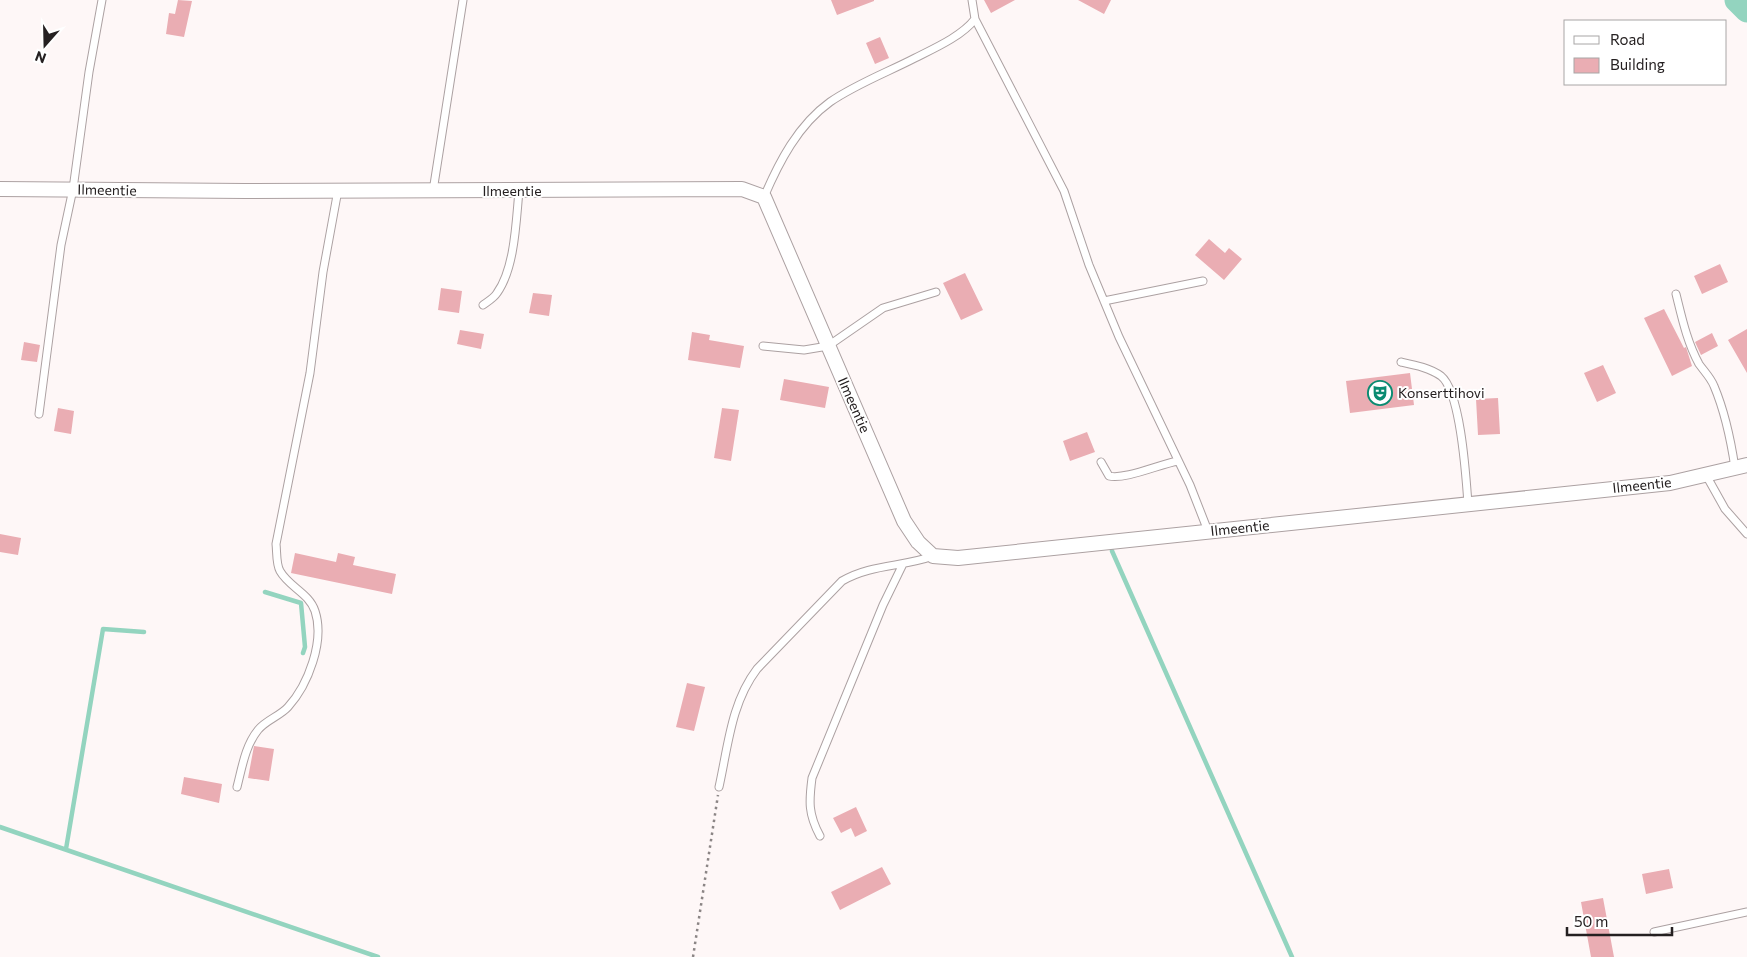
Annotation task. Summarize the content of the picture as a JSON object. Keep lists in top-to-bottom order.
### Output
{
  "streets": {
    "street": ["Ilmeentie"]
  },
  "places": {
    "theatre": ["Konserttihovi"]
  },
  "legend": ["Road", "Building"],
  "scale_bar": "50 m",
  "north": "bottom"
}
